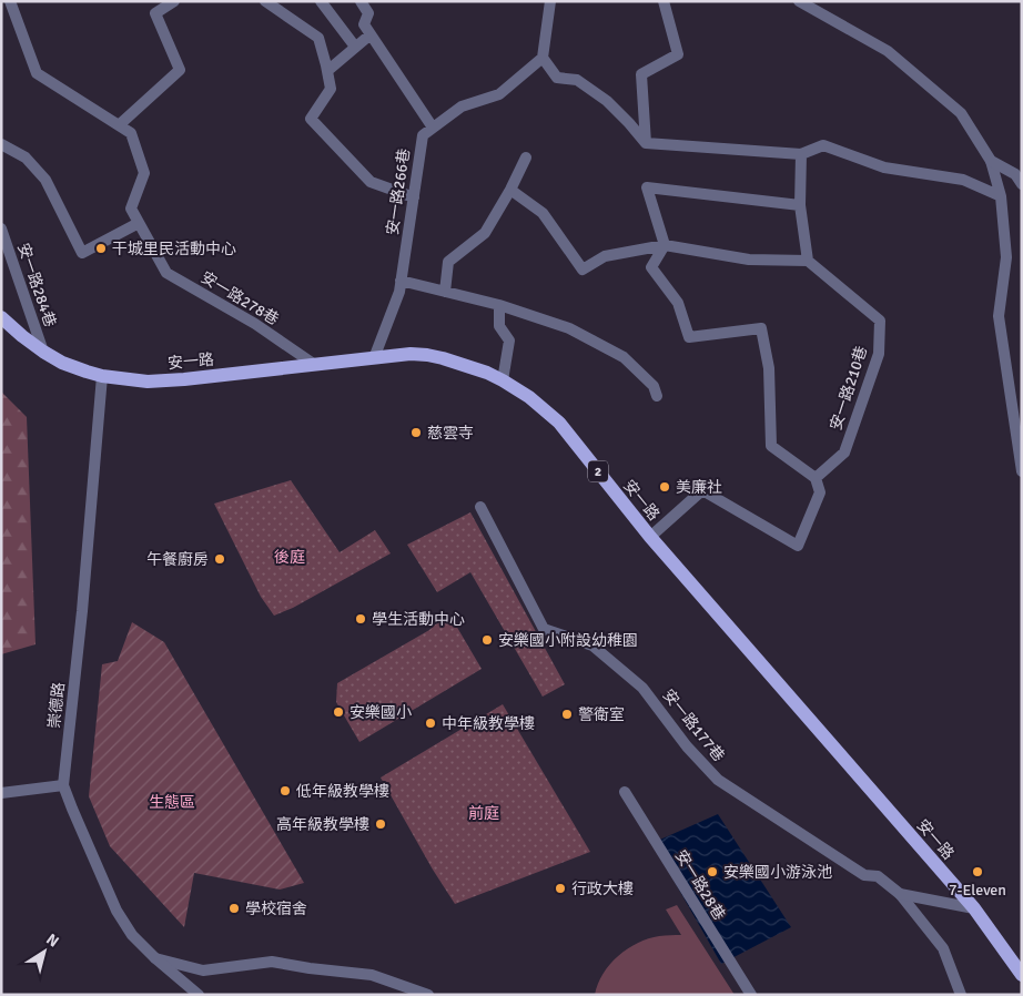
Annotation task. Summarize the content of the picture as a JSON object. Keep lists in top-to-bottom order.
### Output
{
  "streets": {
    "main road": ["安一路", "2"],
    "street": [
      "安一路266巷",
      "安一路284巷",
      "安一路278巷",
      "安一路210巷",
      "崇德路",
      "安一路177巷",
      "安一路28巷"
    ]
  },
  "crossings": [
    ["安一路266巷", "安一路"],
    ["安一路284巷", "安一路"],
    ["安一路278巷", "安一路"],
    ["安一路", "崇德路"],
    ["安一路", "安一路177巷"]
  ],
  "parks": ["後庭", "生態區", "前庭"],
  "places": [
    "干城里民活動中心",
    "慈雲寺",
    "美廉社",
    "午餐廚房",
    "學生活動中心",
    "安樂國小附設幼稚園",
    "安樂國小",
    "警衛室",
    "中年級教學樓",
    "低年級教學樓",
    "高年級教學樓",
    "安樂國小游泳池",
    "7-Eleven",
    "行政大樓",
    "學校宿舍"
  ],
  "north": "top right"
}
